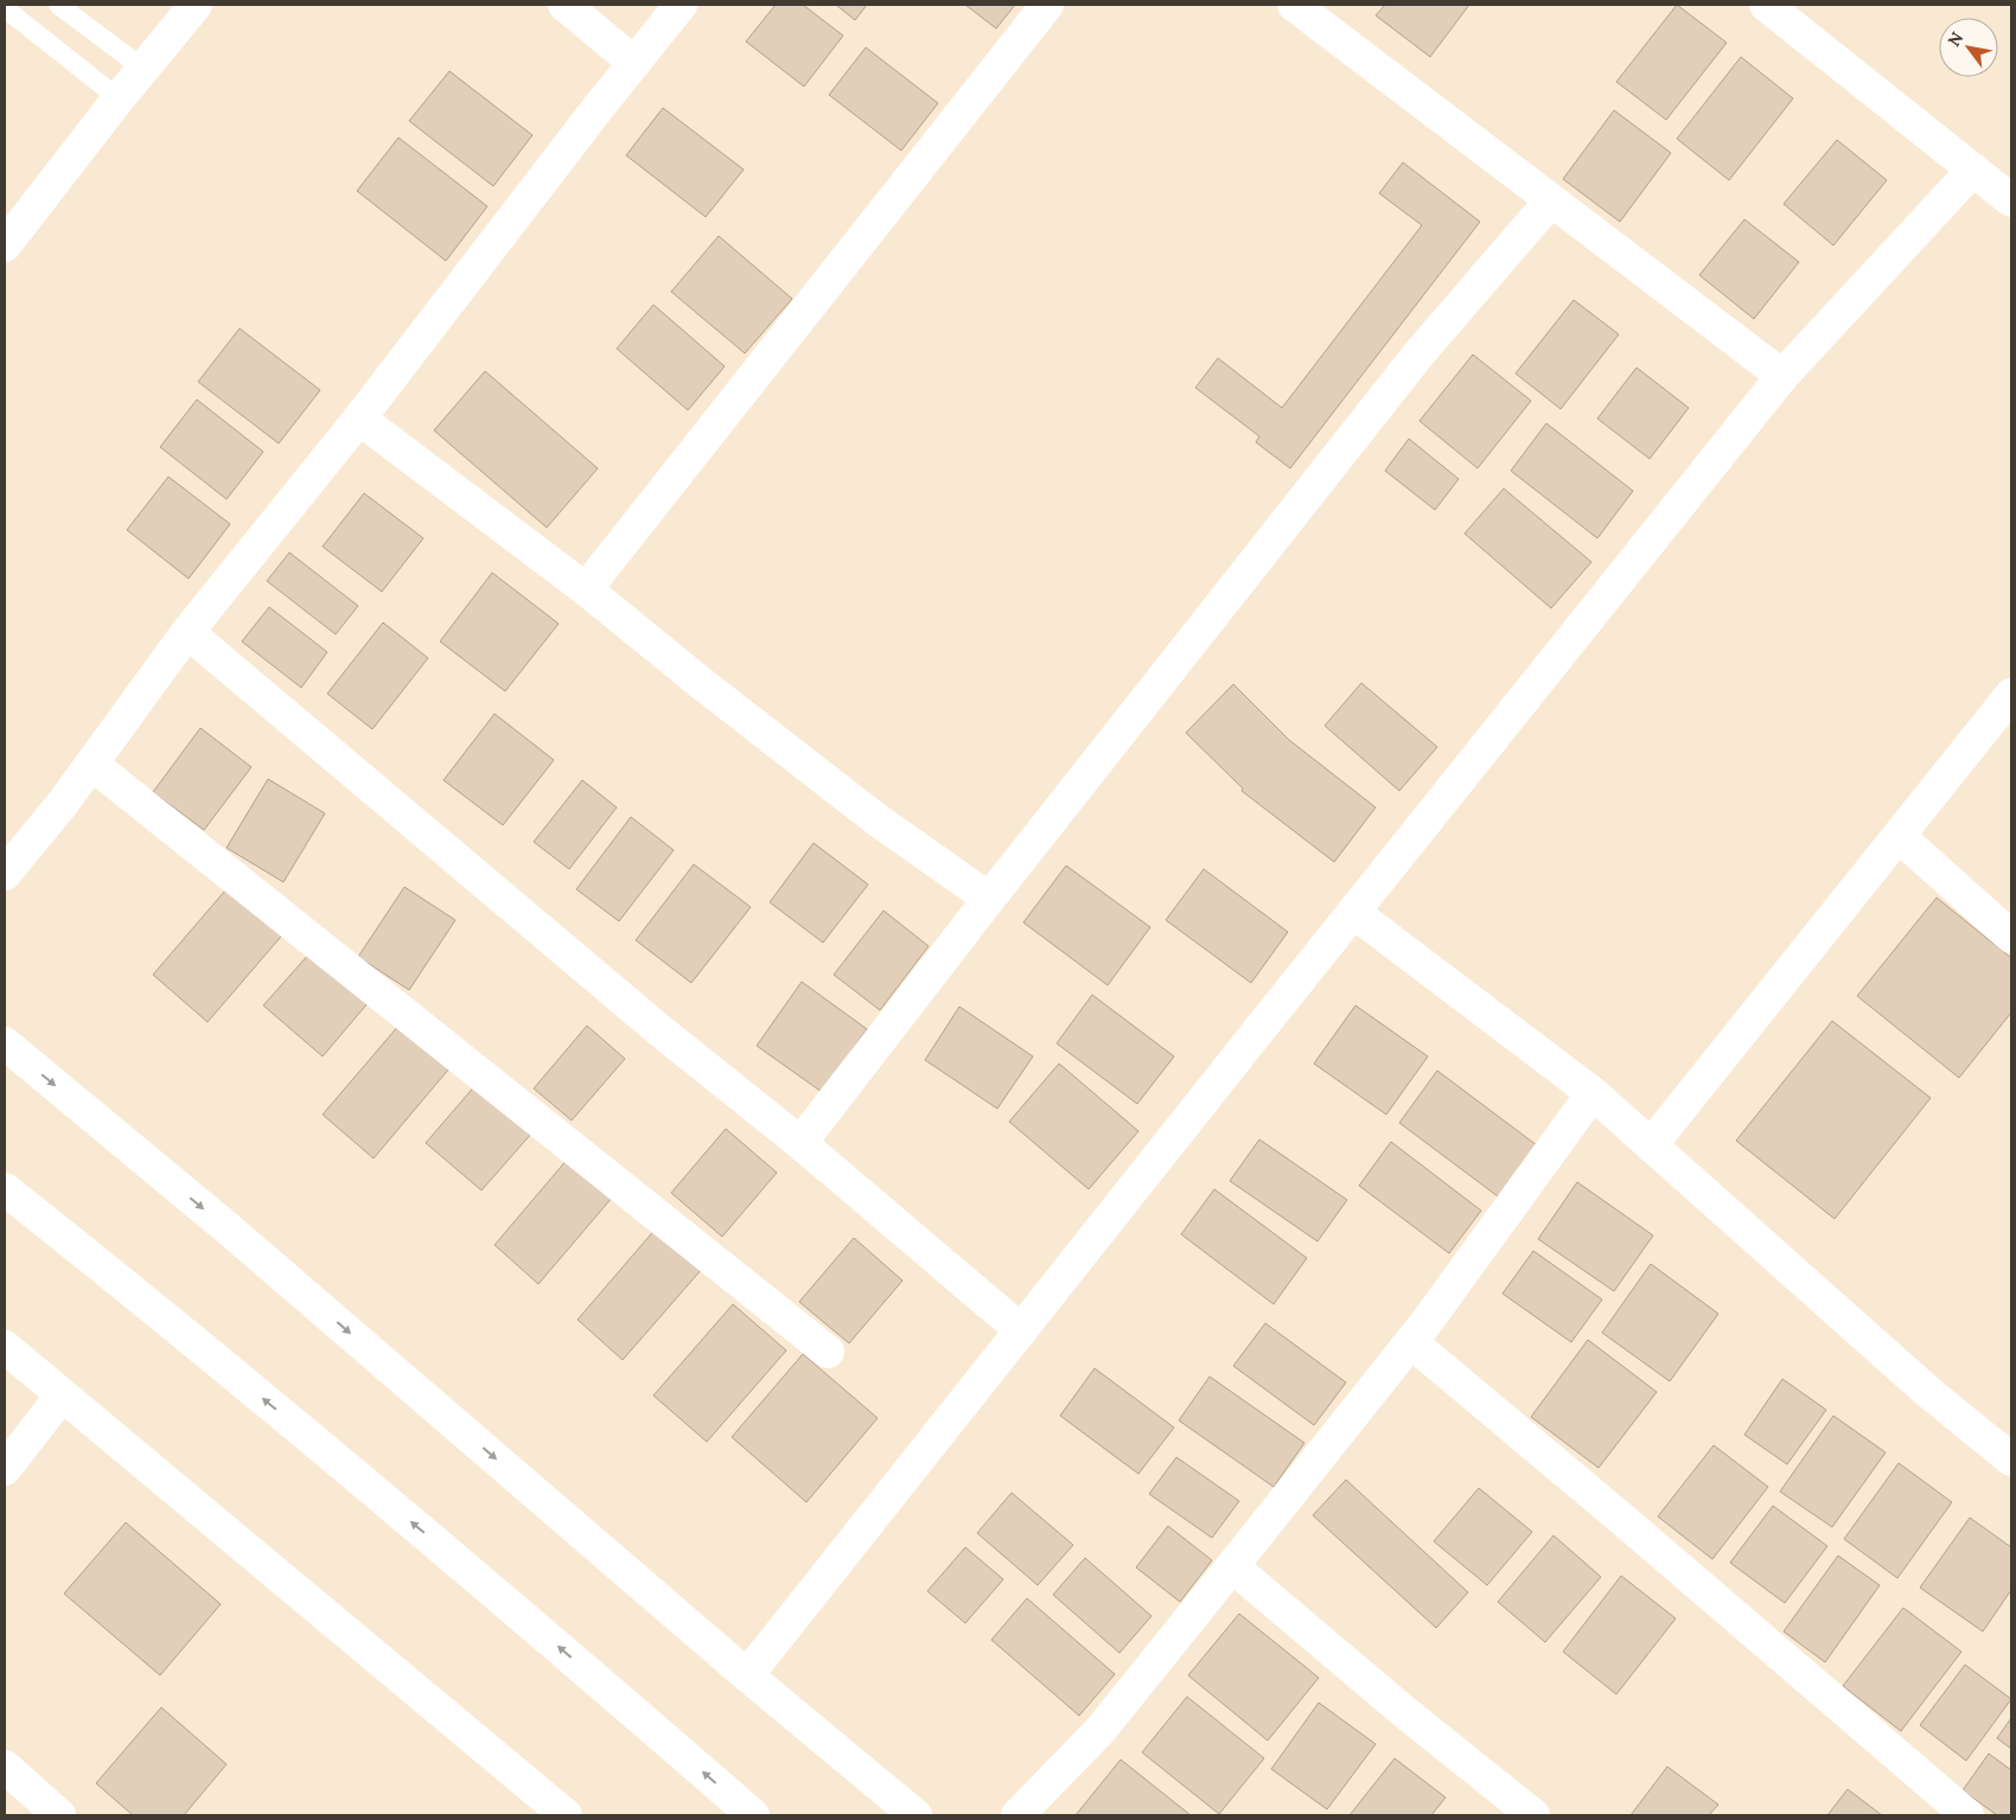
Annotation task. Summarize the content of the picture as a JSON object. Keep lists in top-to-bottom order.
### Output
{
  "north": "top left"
}
